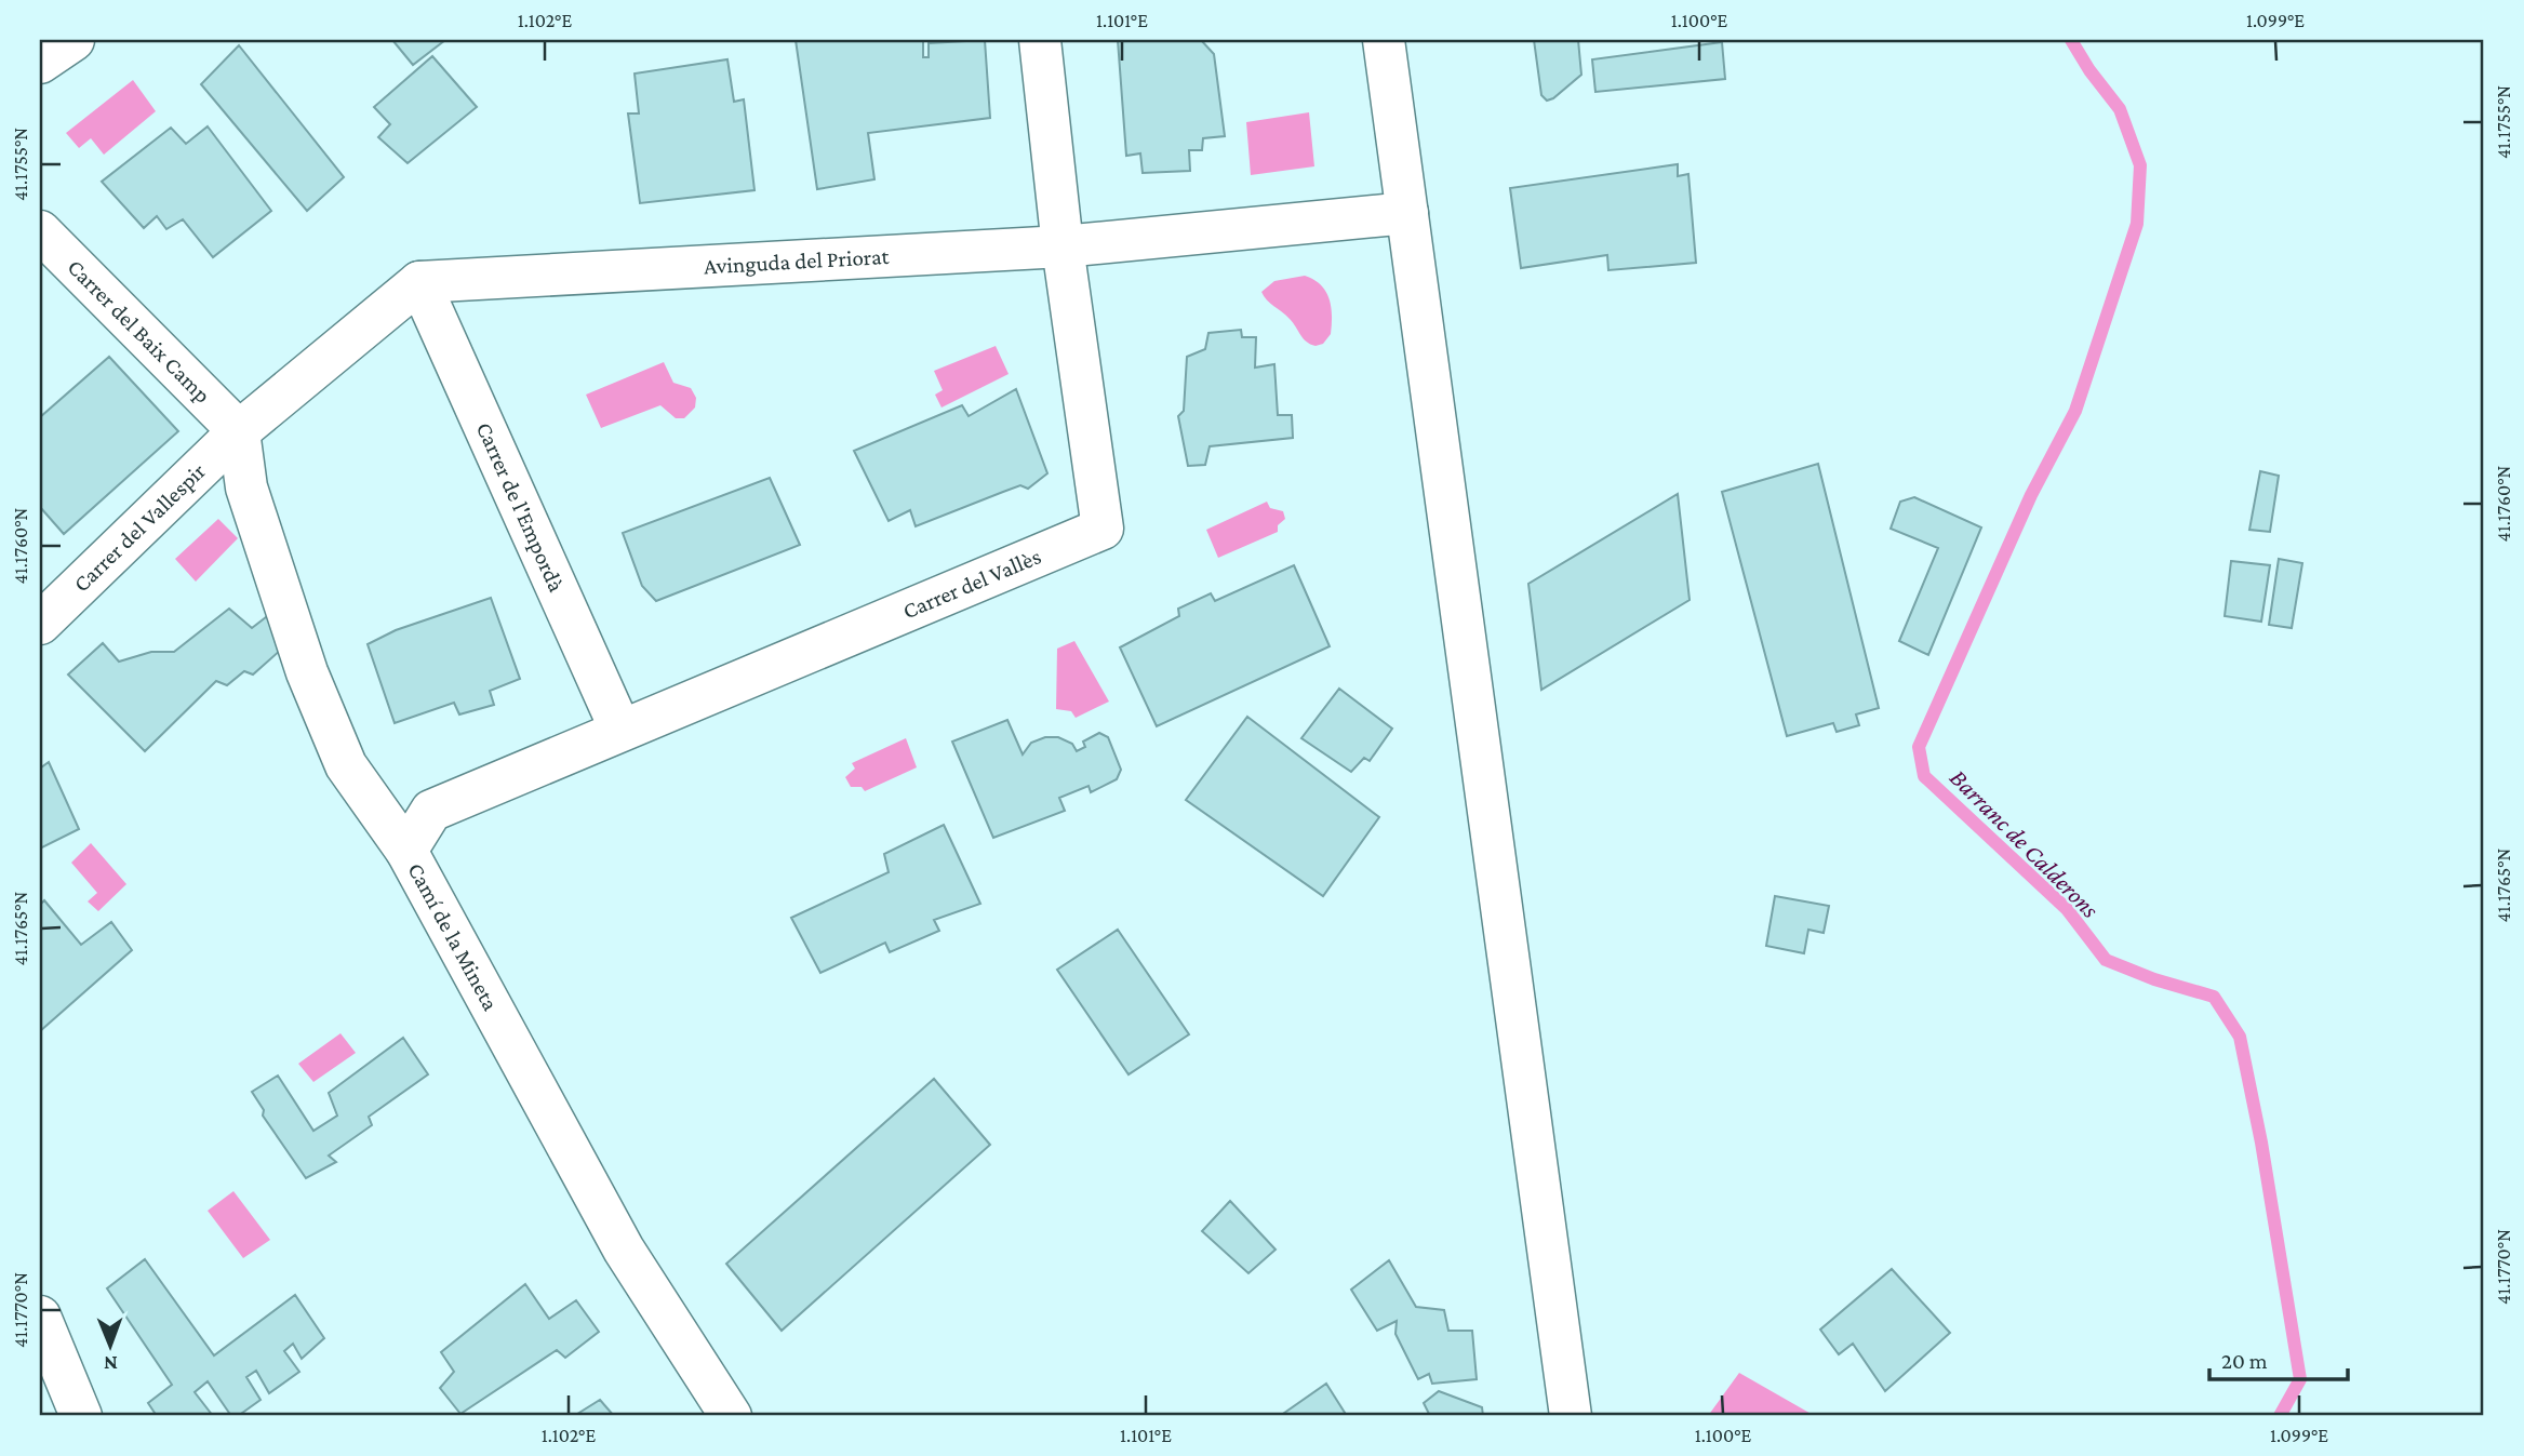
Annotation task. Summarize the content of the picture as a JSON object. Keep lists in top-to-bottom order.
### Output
{
  "streets": {
    "street": [
      "Avinguda del Priorat",
      "Carrer del Baix Camp",
      "Carrer de l'Empordà",
      "Carrer del Vallespir",
      "Carrer del Vallès",
      "Camí de la Mineta"
    ]
  },
  "crossings": [
    ["Avinguda del Priorat", "Carrer de l'Empordà"],
    ["Avinguda del Priorat", "Carrer del Vallès"],
    ["Carrer del Baix Camp", "Carrer del Vallespir"],
    ["Carrer del Baix Camp", "Camí de la Mineta"],
    ["Carrer de l'Empordà", "Carrer del Vallès"],
    ["Carrer del Vallespir", "Camí de la Mineta"],
    ["Carrer del Vallès", "Camí de la Mineta"]
  ],
  "water": ["Barranc de Calderons"],
  "scale_bar": "20 m",
  "north": "bottom",
  "coordinates": [
    "1.102°E",
    "1.101°E",
    "1.100°E",
    "1.099°E",
    "41.1755°N",
    "41.1760°N",
    "41.1765°N",
    "41.1770°N"
  ]
}
